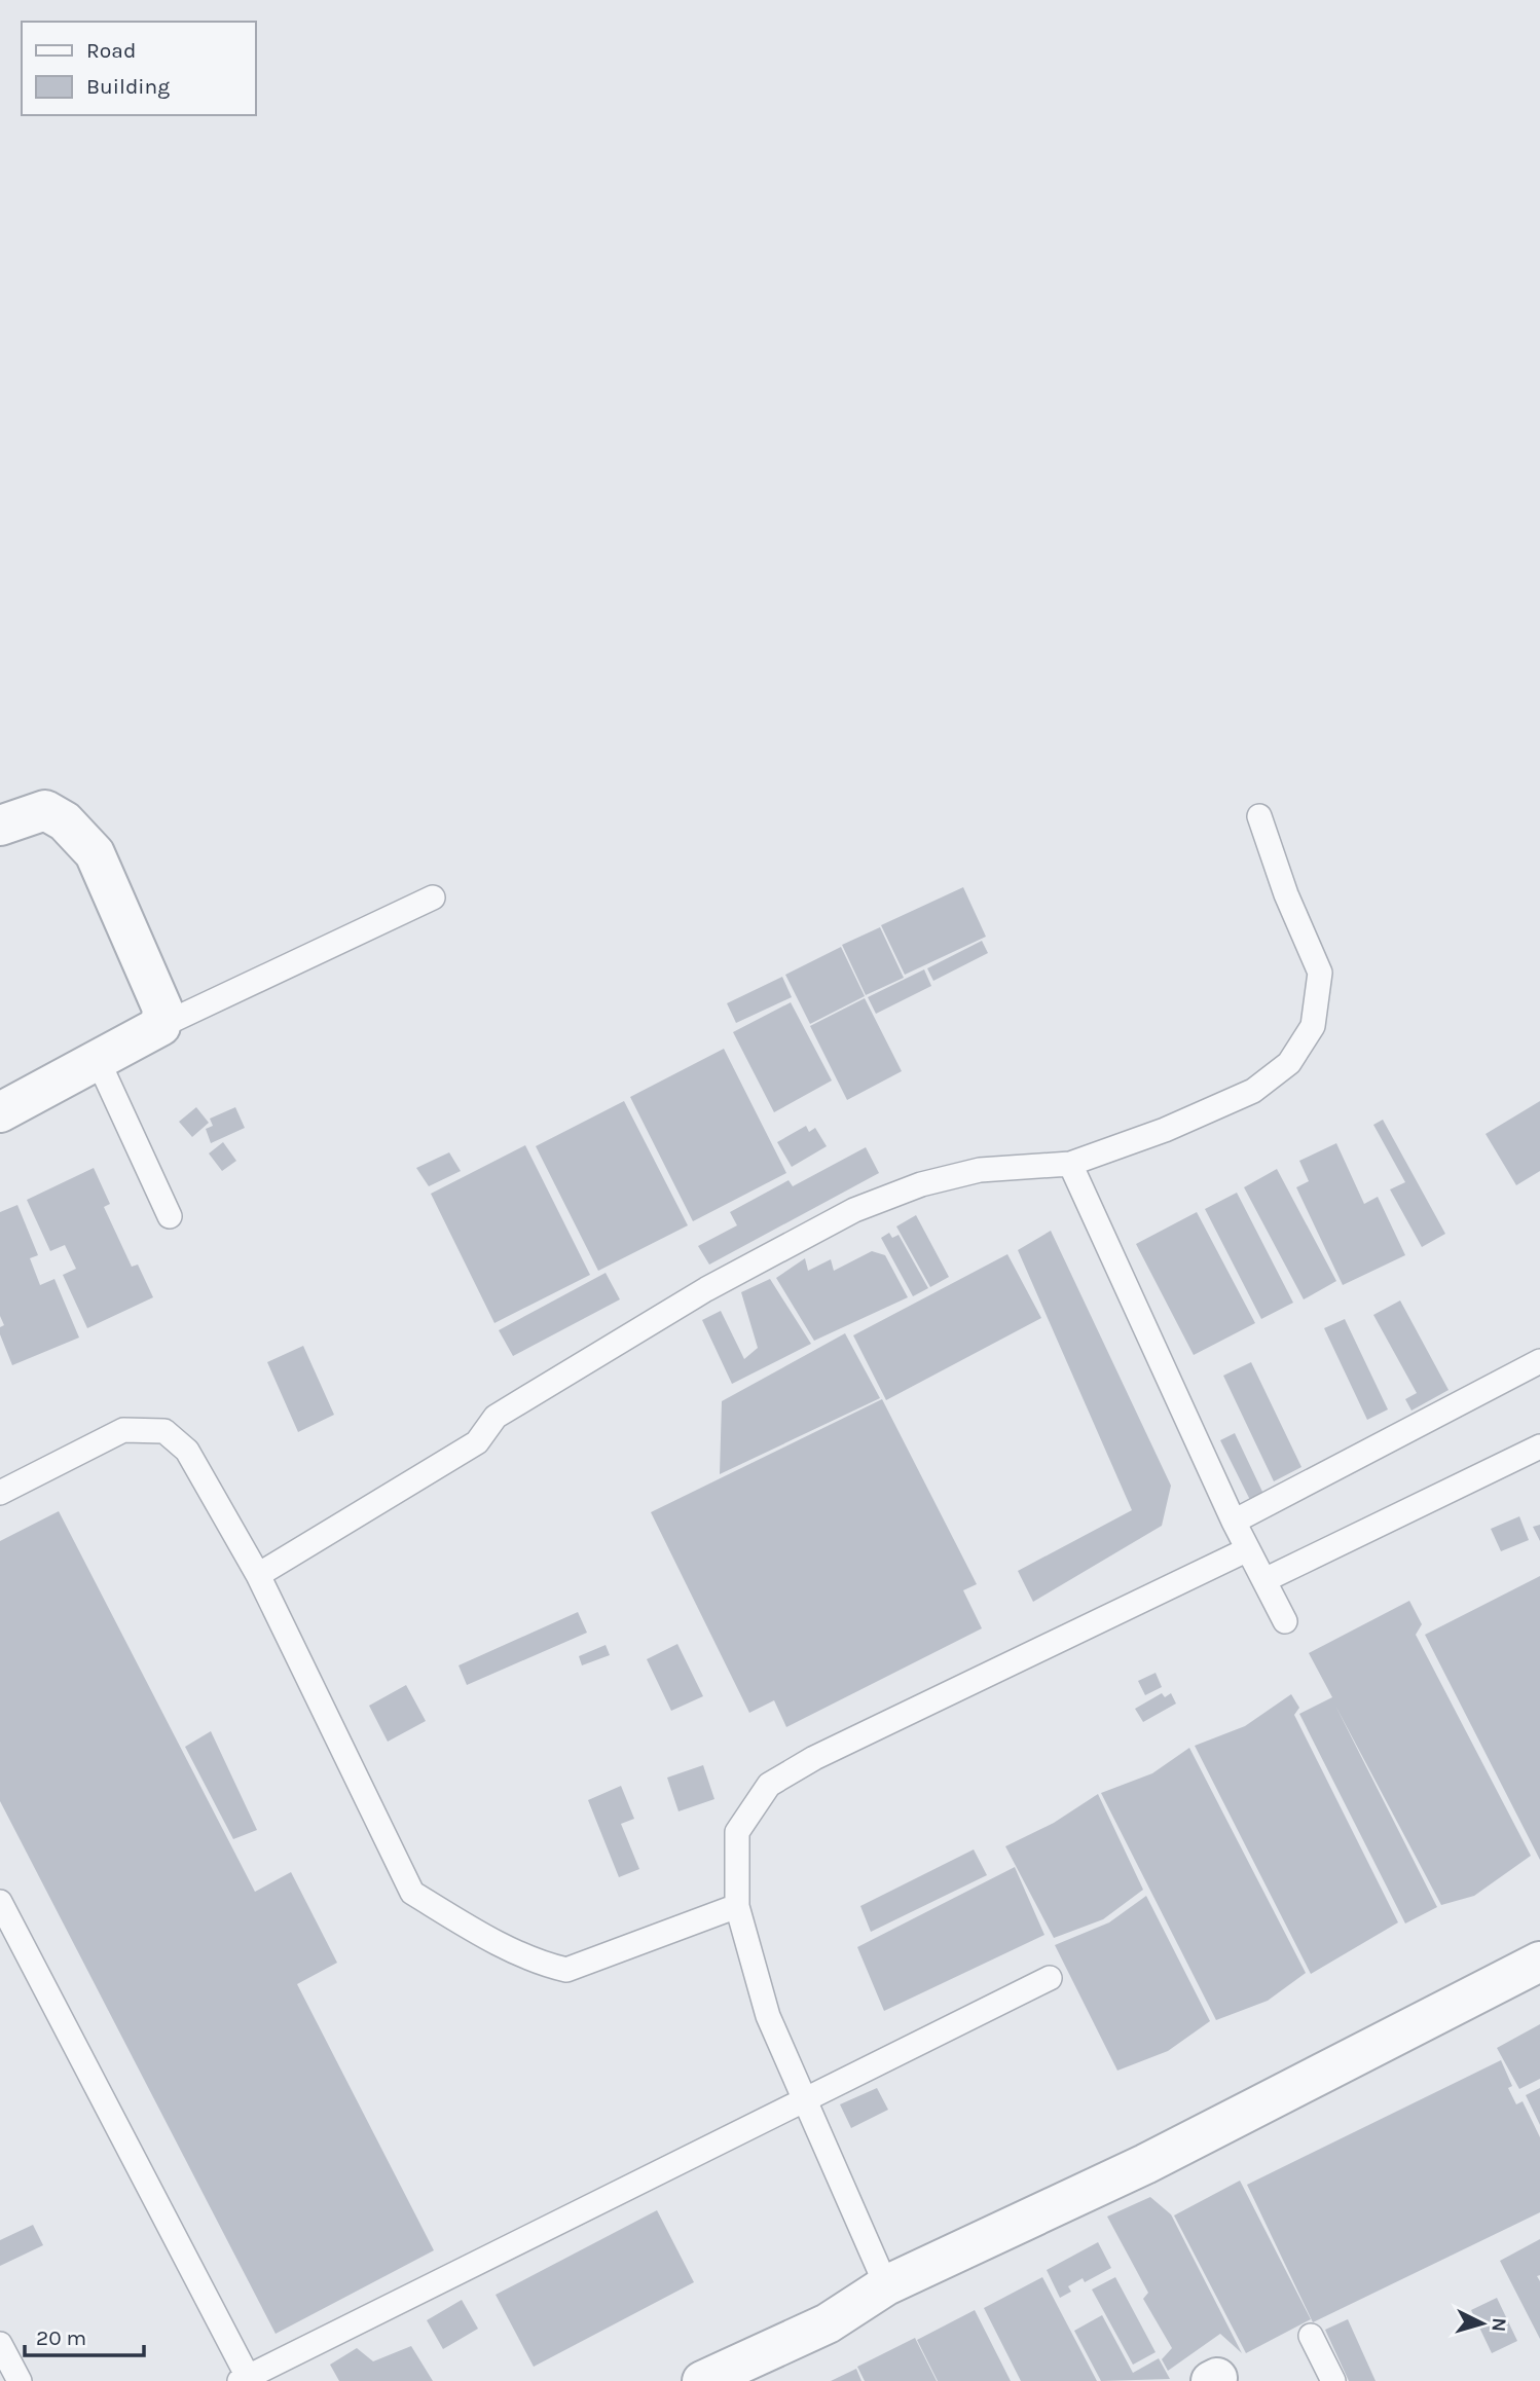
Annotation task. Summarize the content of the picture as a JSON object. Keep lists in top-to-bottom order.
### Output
{
  "legend": ["Road", "Building"],
  "scale_bar": "20 m",
  "north": "right"
}
